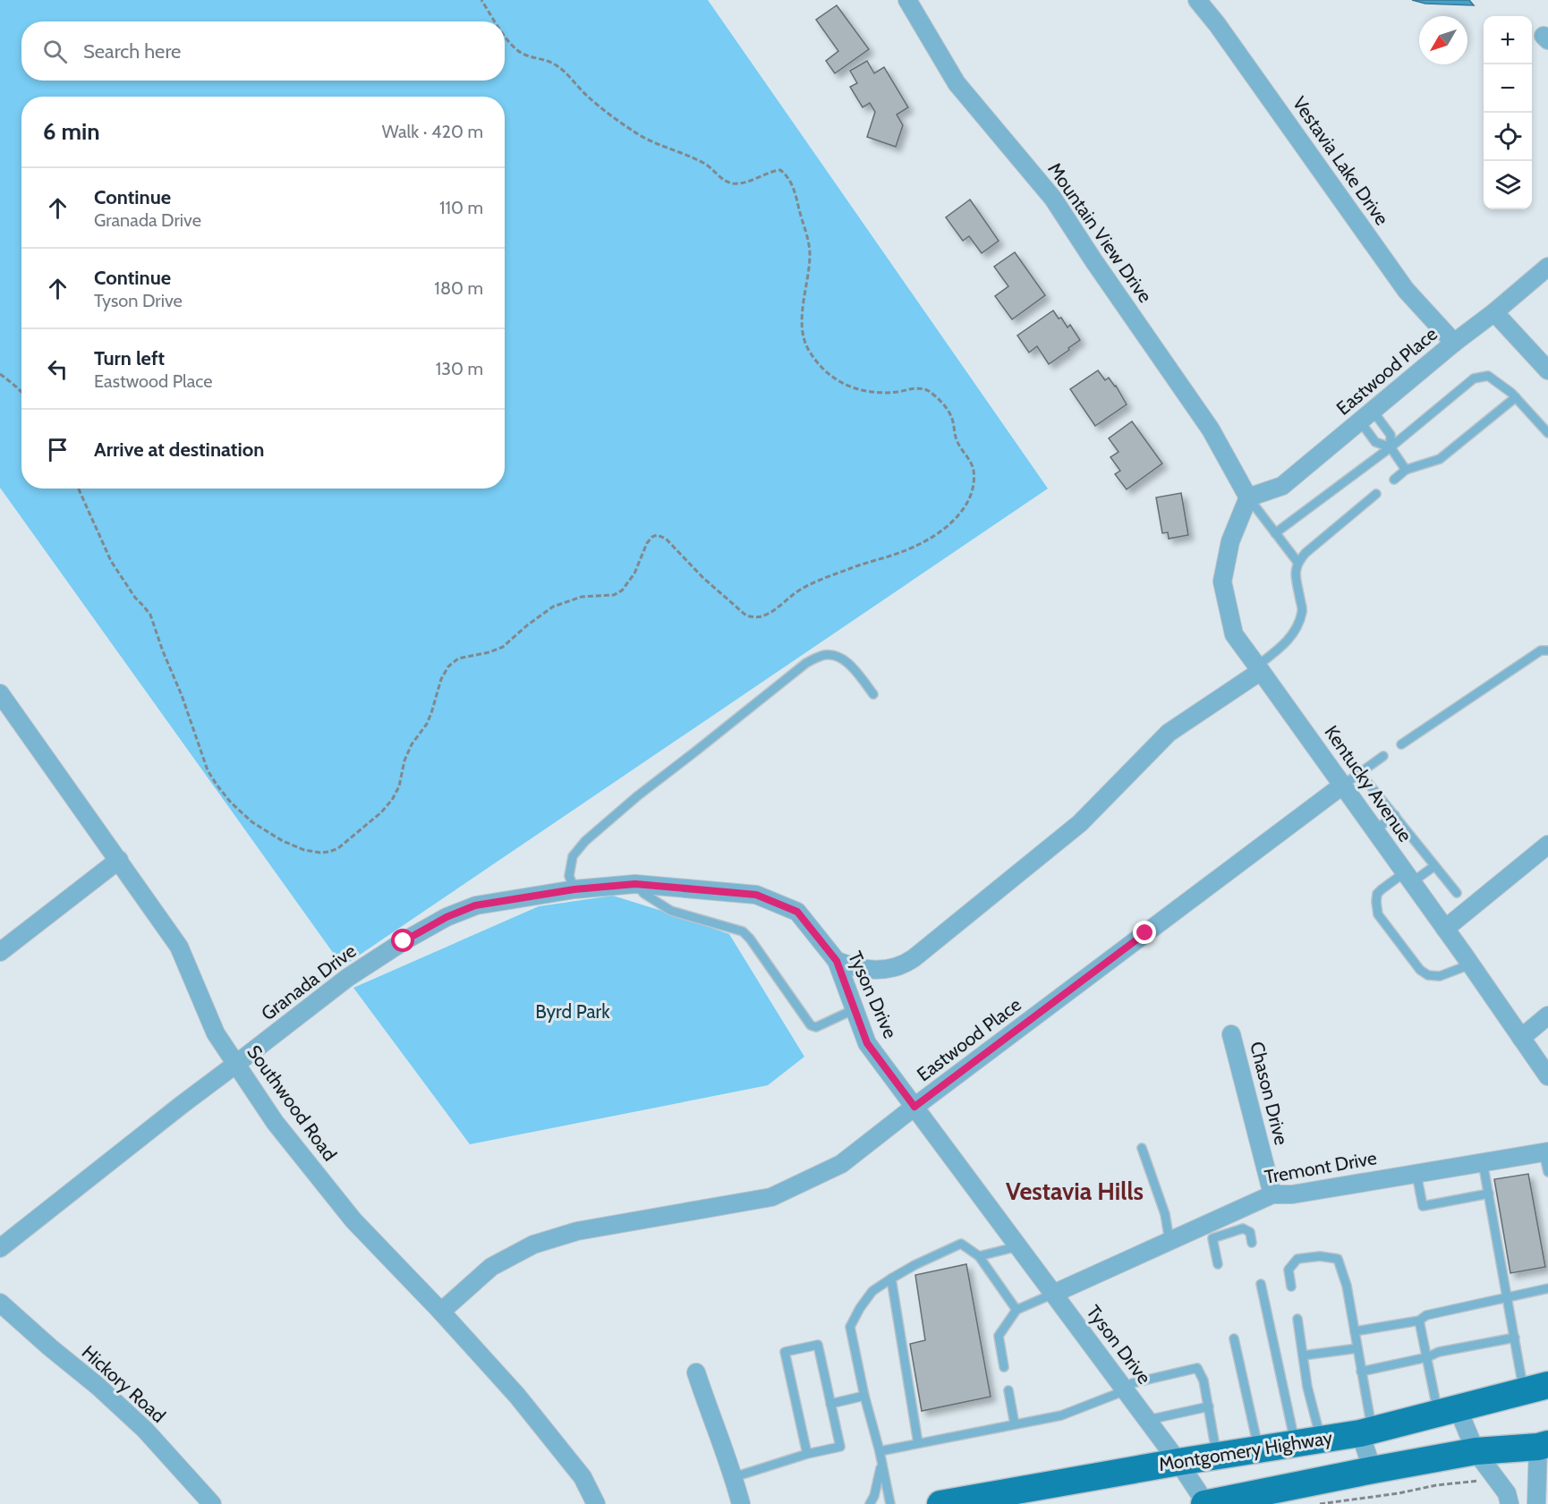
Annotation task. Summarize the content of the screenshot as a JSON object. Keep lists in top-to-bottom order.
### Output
{
  "streets": {
    "main road": ["Montgomery Highway"],
    "street": [
      "Vestavia Lake Drive",
      "Mountain View Drive",
      "Eastwood Place",
      "Kentucky Avenue",
      "Granada Drive",
      "Tyson Drive",
      "Chason Drive",
      "Southwood Road",
      "Tremont Drive",
      "Hickory Road"
    ]
  },
  "crossings": [
    ["Vestavia Lake Drive", "Eastwood Place"],
    ["Mountain View Drive", "Eastwood Place"],
    ["Mountain View Drive", "Kentucky Avenue"],
    ["Eastwood Place", "Kentucky Avenue"],
    ["Eastwood Place", "Tyson Drive"],
    ["Eastwood Place", "Southwood Road"],
    ["Granada Drive", "Tyson Drive"],
    ["Granada Drive", "Southwood Road"],
    ["Tyson Drive", "Tremont Drive"],
    ["Tyson Drive", "Montgomery Highway"],
    ["Chason Drive", "Tremont Drive"]
  ],
  "districts": ["Vestavia Hills"],
  "parks": ["Byrd Park"],
  "north": "bottom left",
  "page": {
    "map_buttons": ["+", "−"],
    "search": "Search here",
    "heading": ["6 min", "Walk · 420 m"],
    "list": [
      ["Continue", "Granada Drive", "110 m"],
      ["Continue", "Tyson Drive", "180 m"],
      ["Turn left", "Eastwood Place", "130 m"],
      "Arrive at destination"
    ]
  }
}
